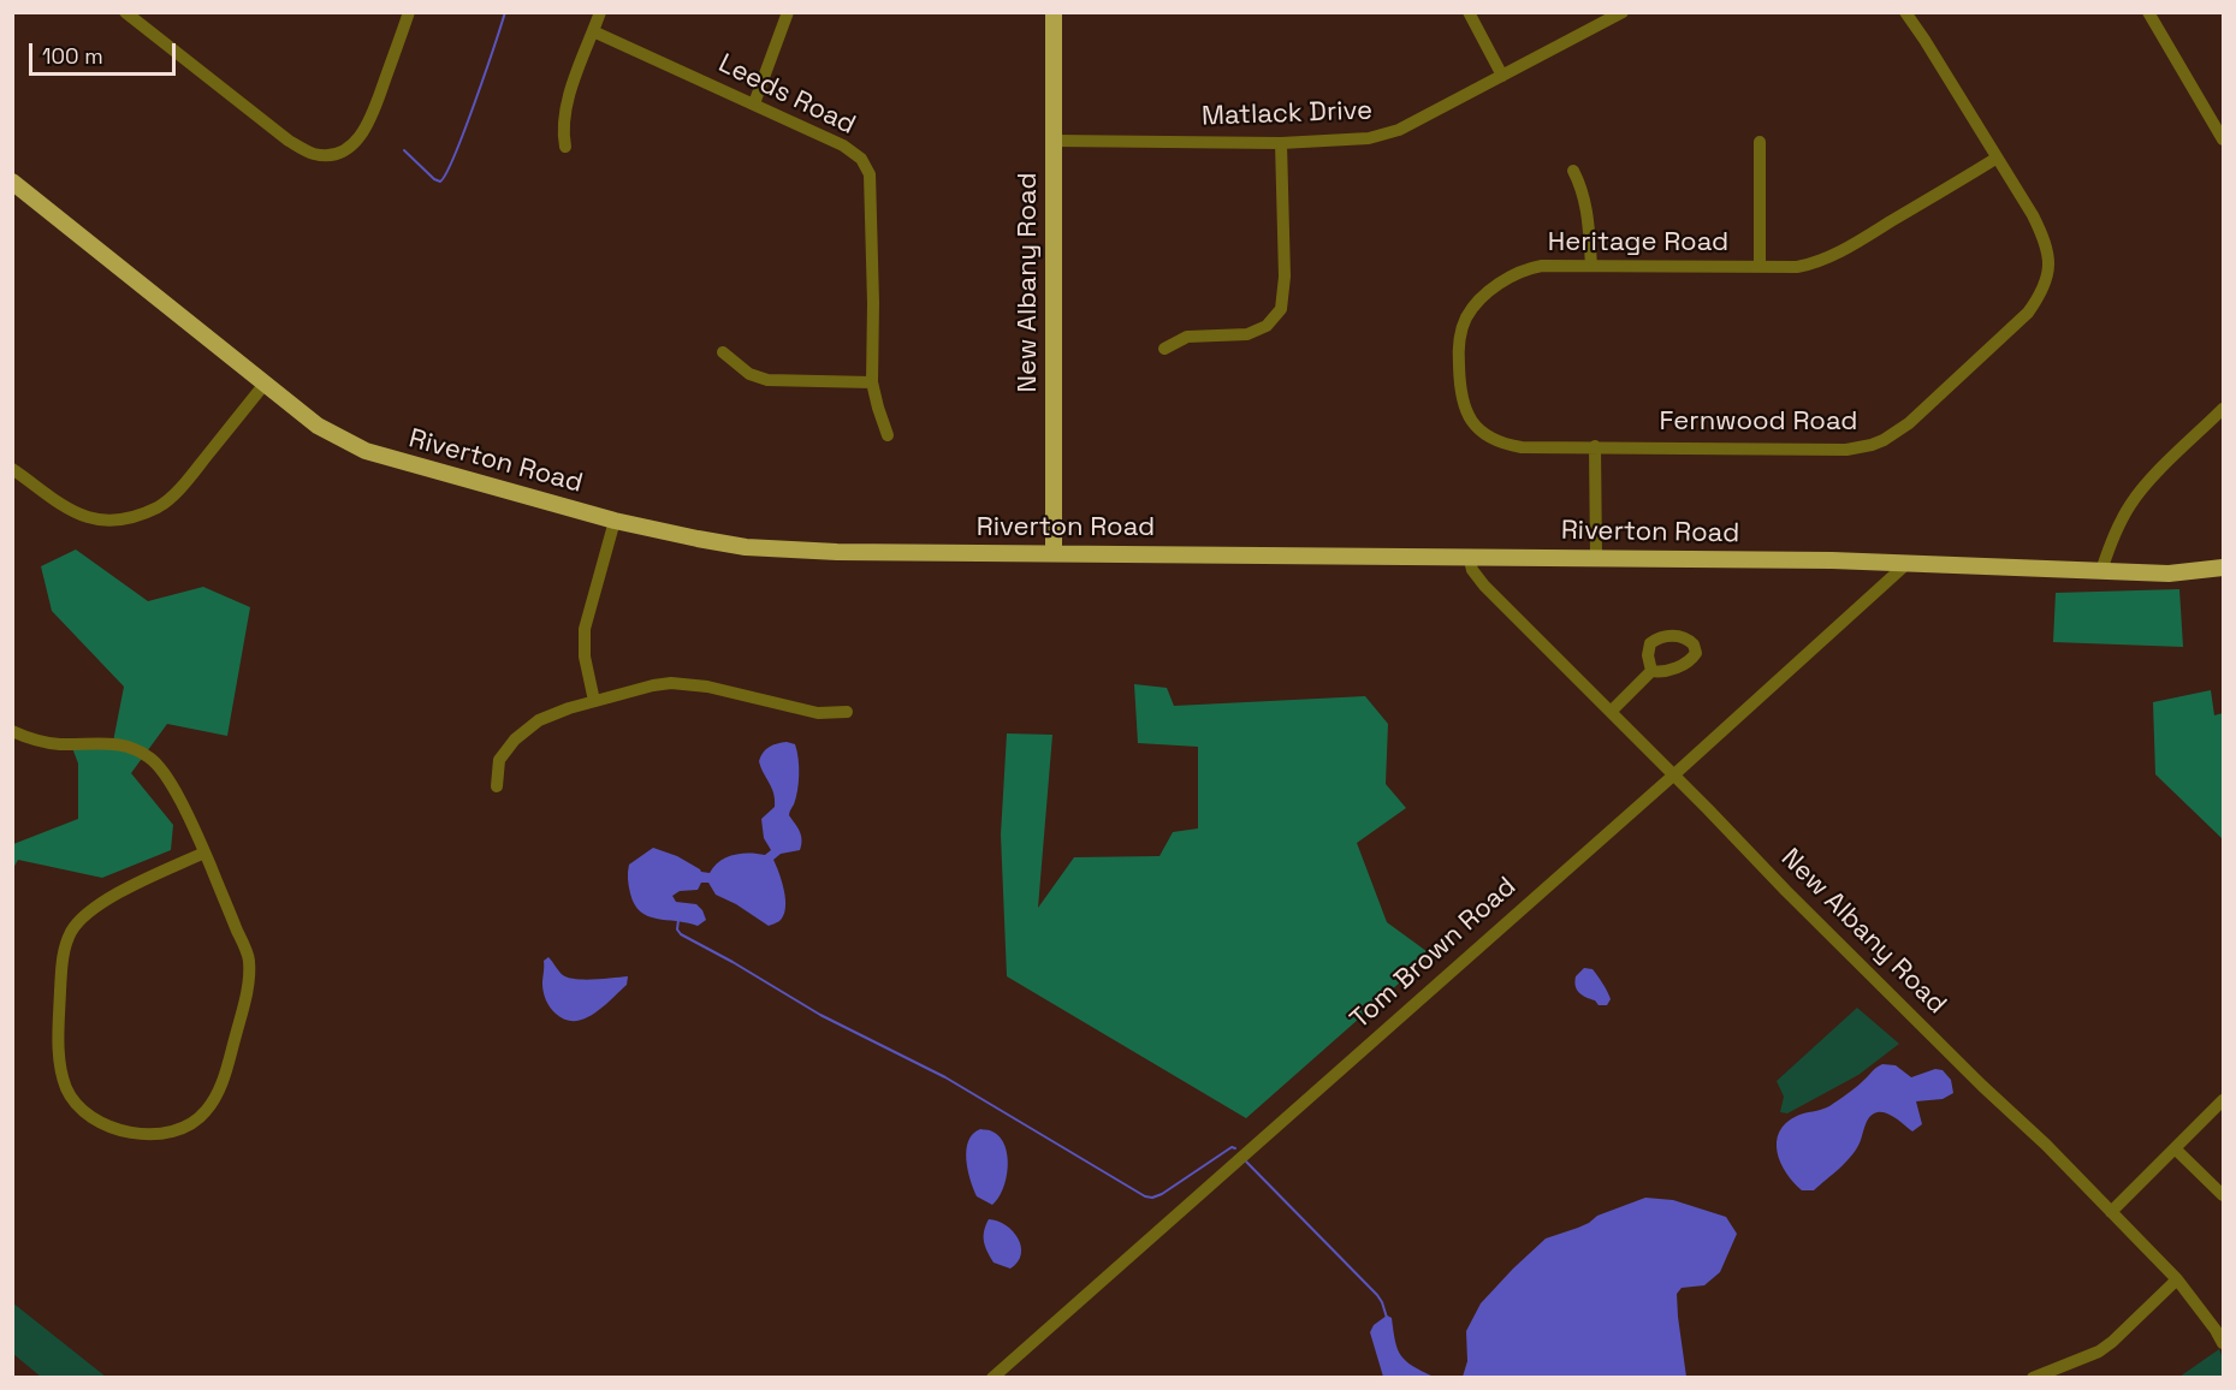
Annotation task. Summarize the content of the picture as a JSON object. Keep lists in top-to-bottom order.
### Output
{
  "streets": {
    "main road": ["New Albany Road", "Riverton Road"],
    "street": [
      "Leeds Road",
      "Matlack Drive",
      "Heritage Road",
      "Fernwood Road",
      "Tom Brown Road"
    ]
  },
  "crossings": [
    ["Matlack Drive", "New Albany Road"],
    ["Heritage Road", "Fernwood Road"],
    ["New Albany Road", "Riverton Road"],
    ["New Albany Road", "Tom Brown Road"],
    ["Riverton Road", "Tom Brown Road"]
  ],
  "scale_bar": "100 m"
}
